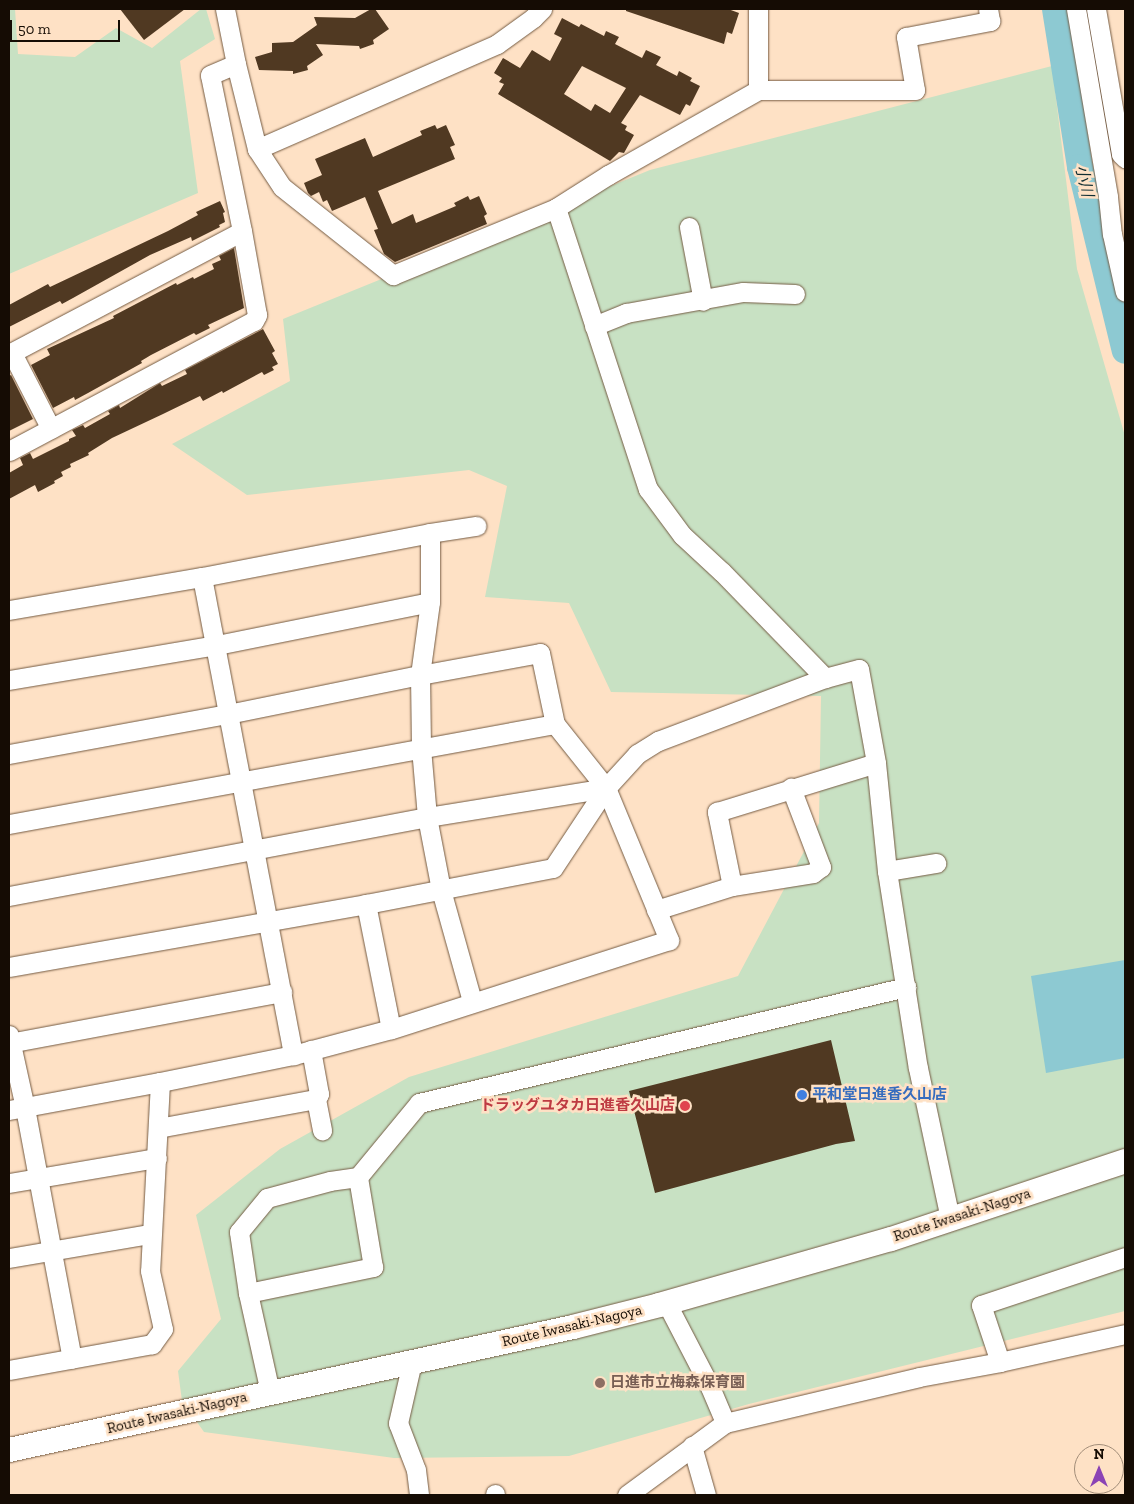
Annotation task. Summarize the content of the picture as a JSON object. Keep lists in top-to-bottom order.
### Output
{
  "streets": {
    "main road": ["Route Iwasaki-Nagoya"]
  },
  "water": ["小川"],
  "places": ["平和堂日進香久山店", "ドラッグユタカ日進香久山店", "日進市立梅森保育園"],
  "scale_bar": "50 m",
  "north": "top"
}
